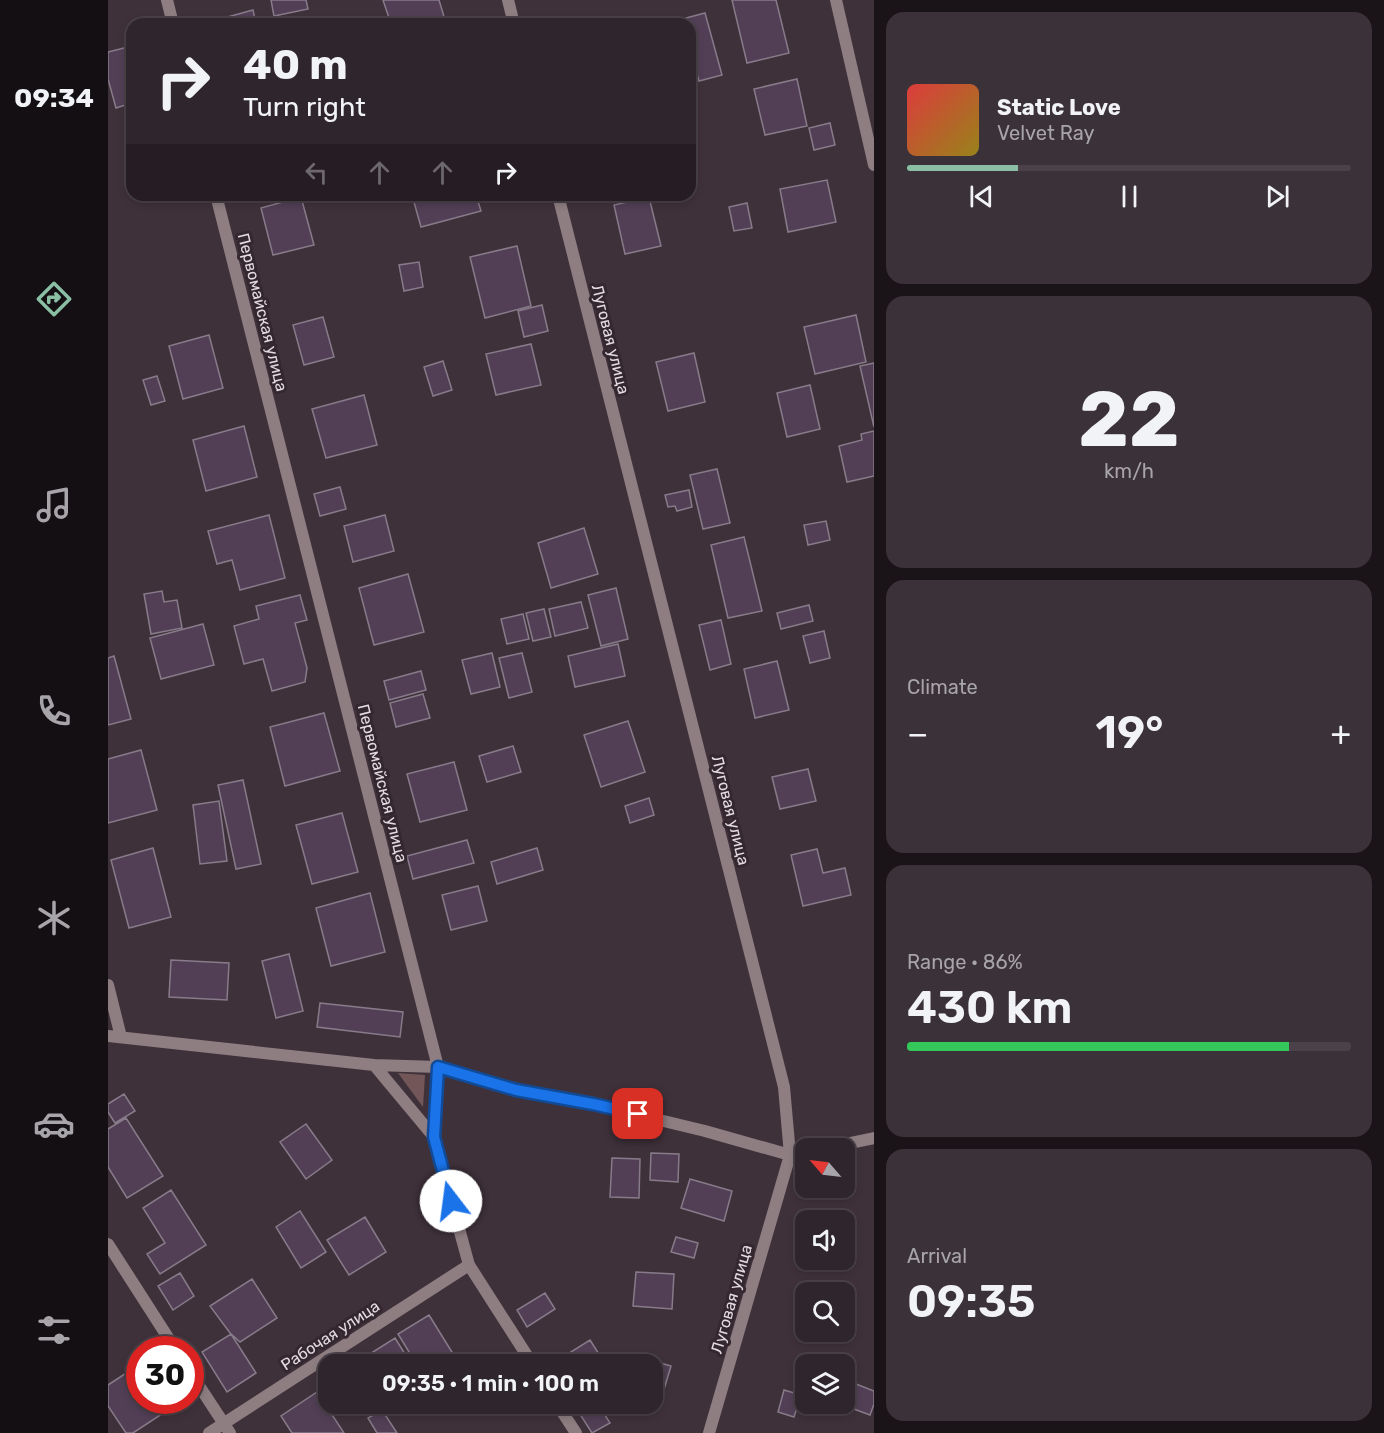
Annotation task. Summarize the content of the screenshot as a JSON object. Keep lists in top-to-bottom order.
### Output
{
  "streets": {
    "street": ["Первомайская улица", "Луговая улица", "Рабочая улица"]
  },
  "crossings": [
    ["Первомайская улица", "Рабочая улица"]
  ],
  "north": "top left",
  "page": {
    "tabs": "09:34",
    "turn": ["40 m", "Turn right"],
    "song": ["Static Love", "Velvet Ray"],
    "tile": [
      ["22", "km/h"],
      "Climate",
      ["Range · 86%", "430 km"],
      ["Arrival", "09:35"]
    ],
    "heat": ["−", "19°", "+"],
    "limit": "30",
    "trip": "09:35 · 1 min · 100 m"
  }
}
